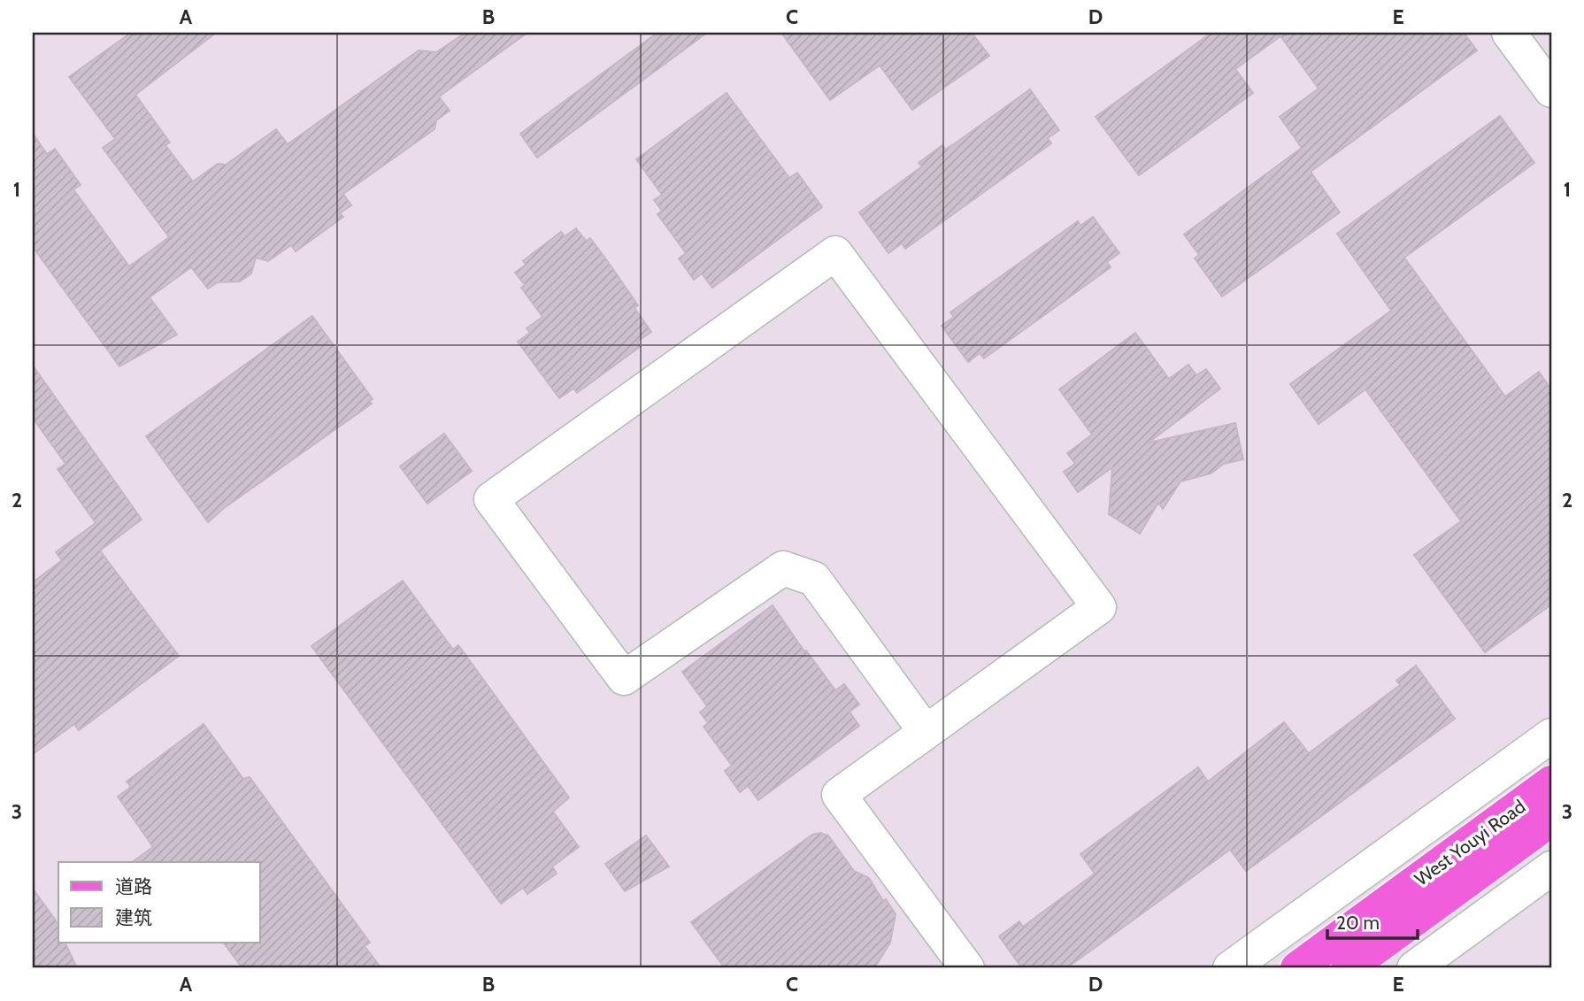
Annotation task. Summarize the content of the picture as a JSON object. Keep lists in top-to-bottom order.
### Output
{
  "streets": {
    "main road": ["West Youyi Road"]
  },
  "legend": ["道路", "建筑"],
  "scale_bar": "20 m",
  "grid": {
    "columns": [
      "A",
      "B",
      "C",
      "D",
      "E"
    ],
    "rows": ["1", "2", "3"]
  }
}
